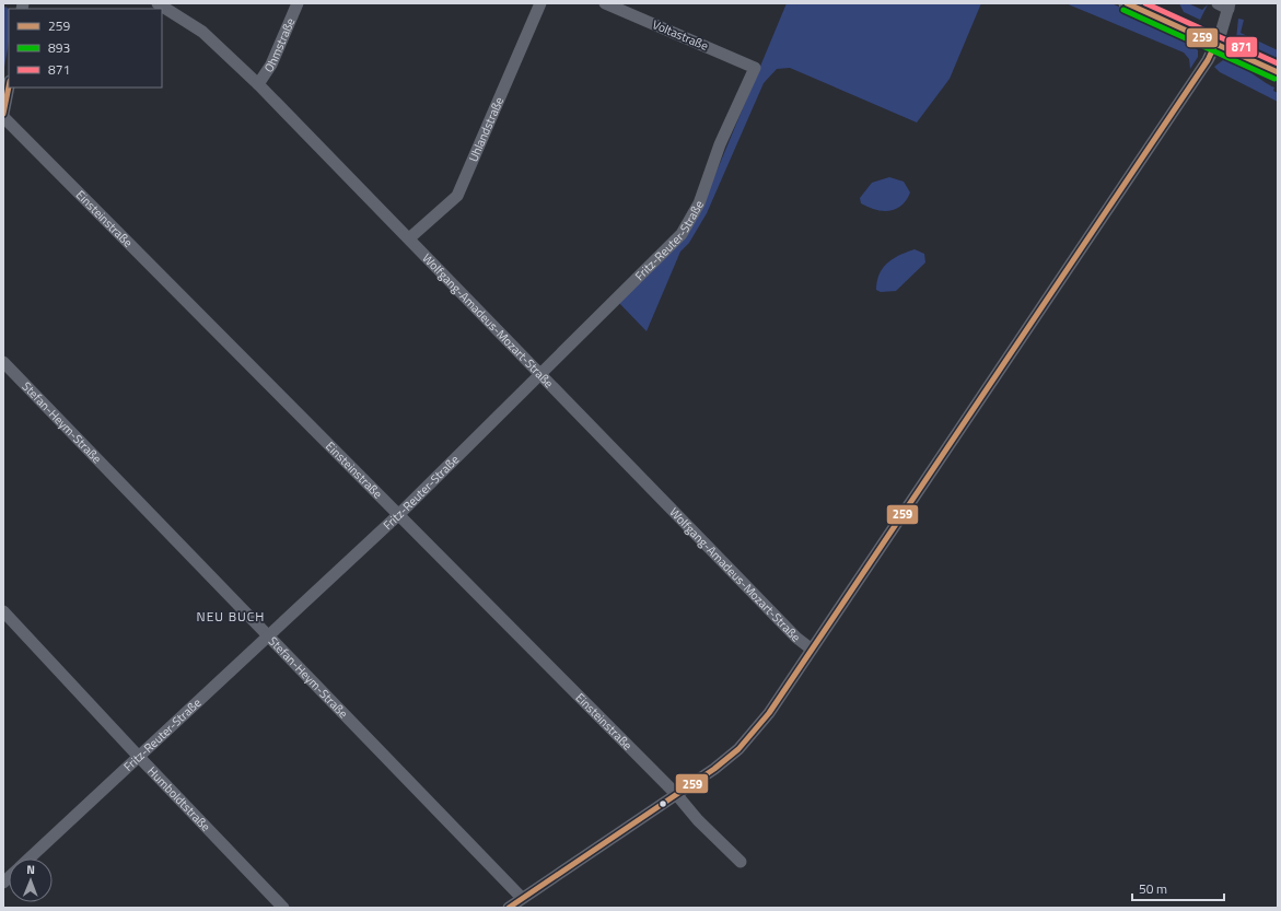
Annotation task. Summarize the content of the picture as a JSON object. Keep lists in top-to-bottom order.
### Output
{
  "streets": {
    "street": [
      "Voltastraße",
      "Ohmstraße",
      "Uhlandstraße",
      "Einsteinstraße",
      "Fritz-Reuter-Straße",
      "Wolfgang-Amadeus-Mozart-Straße",
      "Stefan-Heym-Straße",
      "Humboldtstraße"
    ]
  },
  "crossings": [
    ["Voltastraße", "Fritz-Reuter-Straße"],
    ["Ohmstraße", "Wolfgang-Amadeus-Mozart-Straße"],
    ["Uhlandstraße", "Wolfgang-Amadeus-Mozart-Straße"],
    ["Einsteinstraße", "Fritz-Reuter-Straße"],
    ["Fritz-Reuter-Straße", "Wolfgang-Amadeus-Mozart-Straße"],
    ["Fritz-Reuter-Straße", "Stefan-Heym-Straße"],
    ["Fritz-Reuter-Straße", "Humboldtstraße"]
  ],
  "districts": ["NEU BUCH"],
  "lines": ["transit line 259", "transit line 871", "transit line 893"],
  "legend": ["259", "893", "871"],
  "scale_bar": "50 m",
  "north": "top"
}
